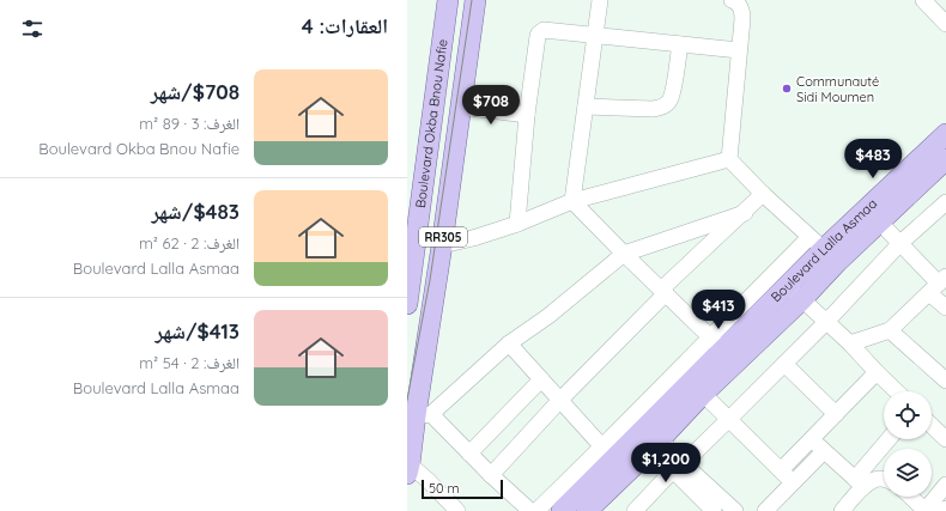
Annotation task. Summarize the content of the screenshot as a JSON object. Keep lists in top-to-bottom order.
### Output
{
  "streets": {
    "main road": ["Boulevard Okba Bnou Nafie", "RR305", "Boulevard Lalla Asmaa"]
  },
  "places": ["Communauté Sidi Moumen"],
  "scale_bar": "50 m",
  "page": {
    "heading": "العقارات: 4",
    "list": [
      {
        "name": "$708/شهر",
        "note": "الغرف: 3 · 89 m² · Boulevard Okba Bnou Nafie"
      },
      {
        "name": "$483/شهر",
        "note": "الغرف: 2 · 62 m² · Boulevard Lalla Asmaa"
      },
      {
        "name": "$413/شهر",
        "note": "الغرف: 2 · 54 m² · Boulevard Lalla Asmaa"
      }
    ],
    "price": [
      "$708",
      "$483",
      "$413",
      "$1,200"
    ],
    "scale": "50 m"
  }
}
